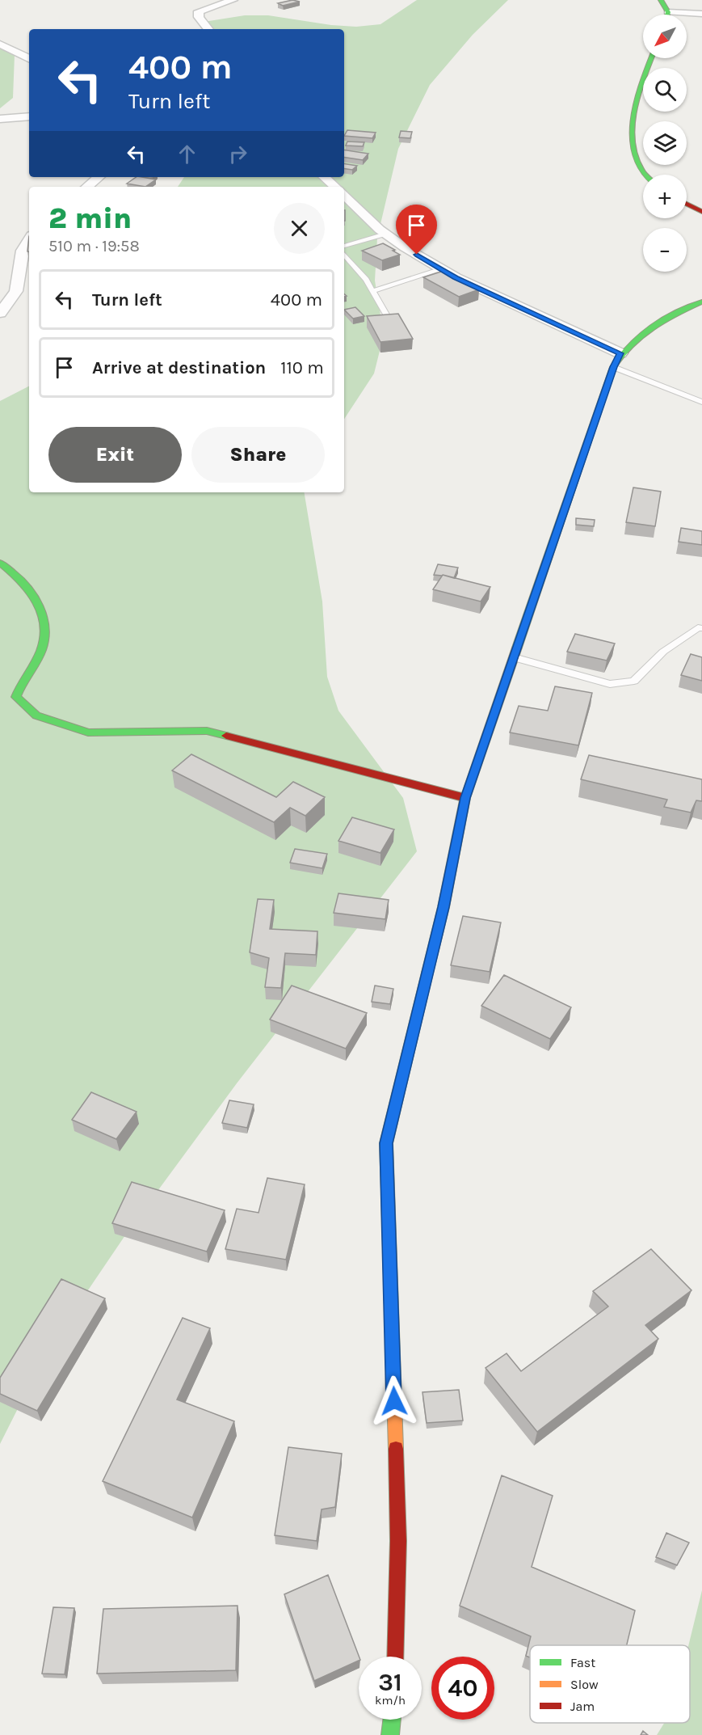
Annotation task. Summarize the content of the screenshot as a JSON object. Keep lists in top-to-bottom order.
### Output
{
  "legend": ["Fast", "Slow", "Jam"],
  "north": "bottom left",
  "page": {
    "map_buttons": ["+", "−"],
    "turn": ["400 m", "Turn left"],
    "heading": ["2 min", "510 m · 19:58"],
    "list": [
      {
        "name": "Turn left",
        "value": "400 m"
      },
      {
        "name": "Arrive at destination",
        "value": "110 m"
      }
    ],
    "buttons": ["Exit", "Share"],
    "speed": "31 km/h",
    "limit": "40"
  }
}
